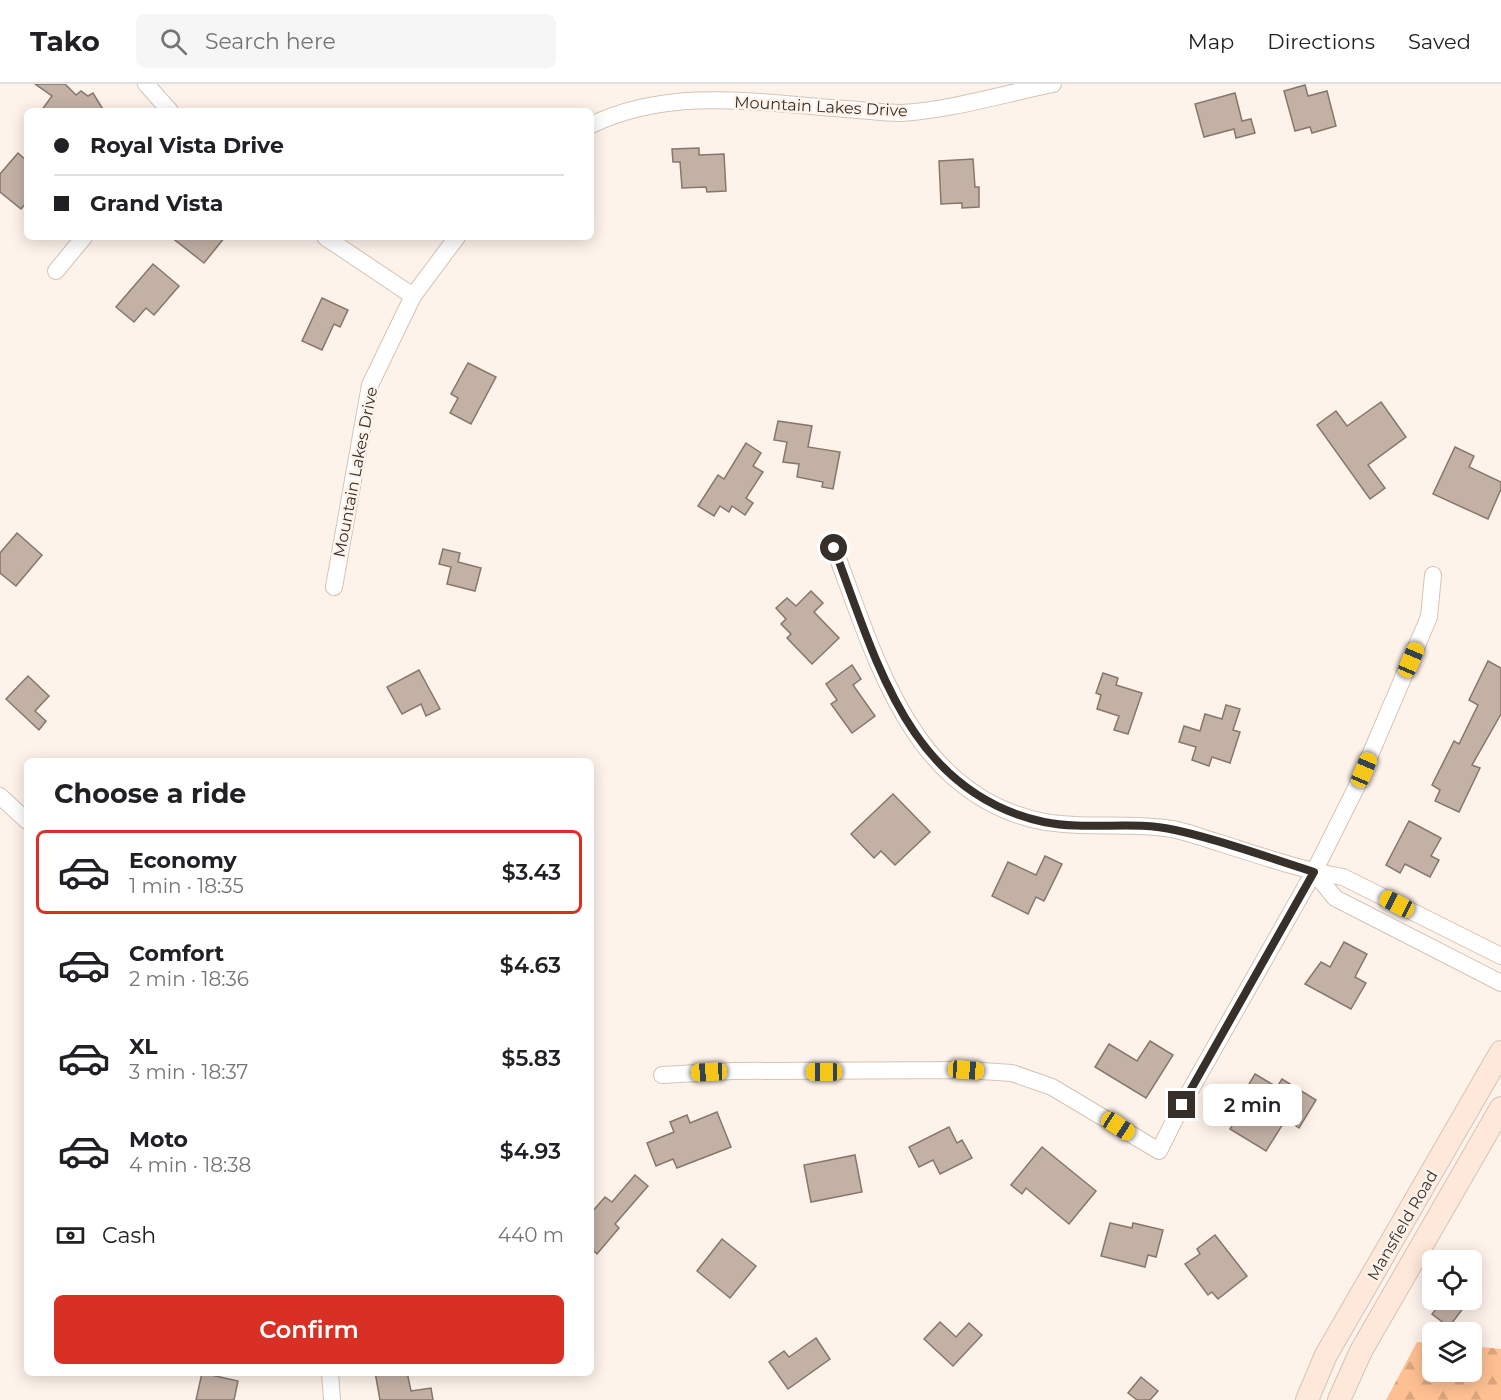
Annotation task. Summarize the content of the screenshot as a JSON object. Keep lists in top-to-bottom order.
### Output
{
  "streets": {
    "main road": ["Mansfield Road"],
    "street": ["Mountain Lakes Drive"]
  },
  "page": {
    "header": "Tako",
    "search": "Search here",
    "nav": ["Map", "Directions", "Saved"],
    "banner": ["Royal Vista Drive", "Grand Vista"],
    "heading": "Choose a ride",
    "list": [
      {
        "name": "Economy",
        "note": "1 min · 18:35",
        "value": "$3.43"
      },
      {
        "name": "Comfort",
        "note": "2 min · 18:36",
        "value": "$4.63"
      },
      {
        "name": "XL",
        "note": "3 min · 18:37",
        "value": "$5.83"
      },
      {
        "name": "Moto",
        "note": "4 min · 18:38",
        "value": "$4.93"
      }
    ],
    "bubble": "2 min",
    "pay": ["Cash", "440 m"],
    "buttons": "Confirm"
  }
}
